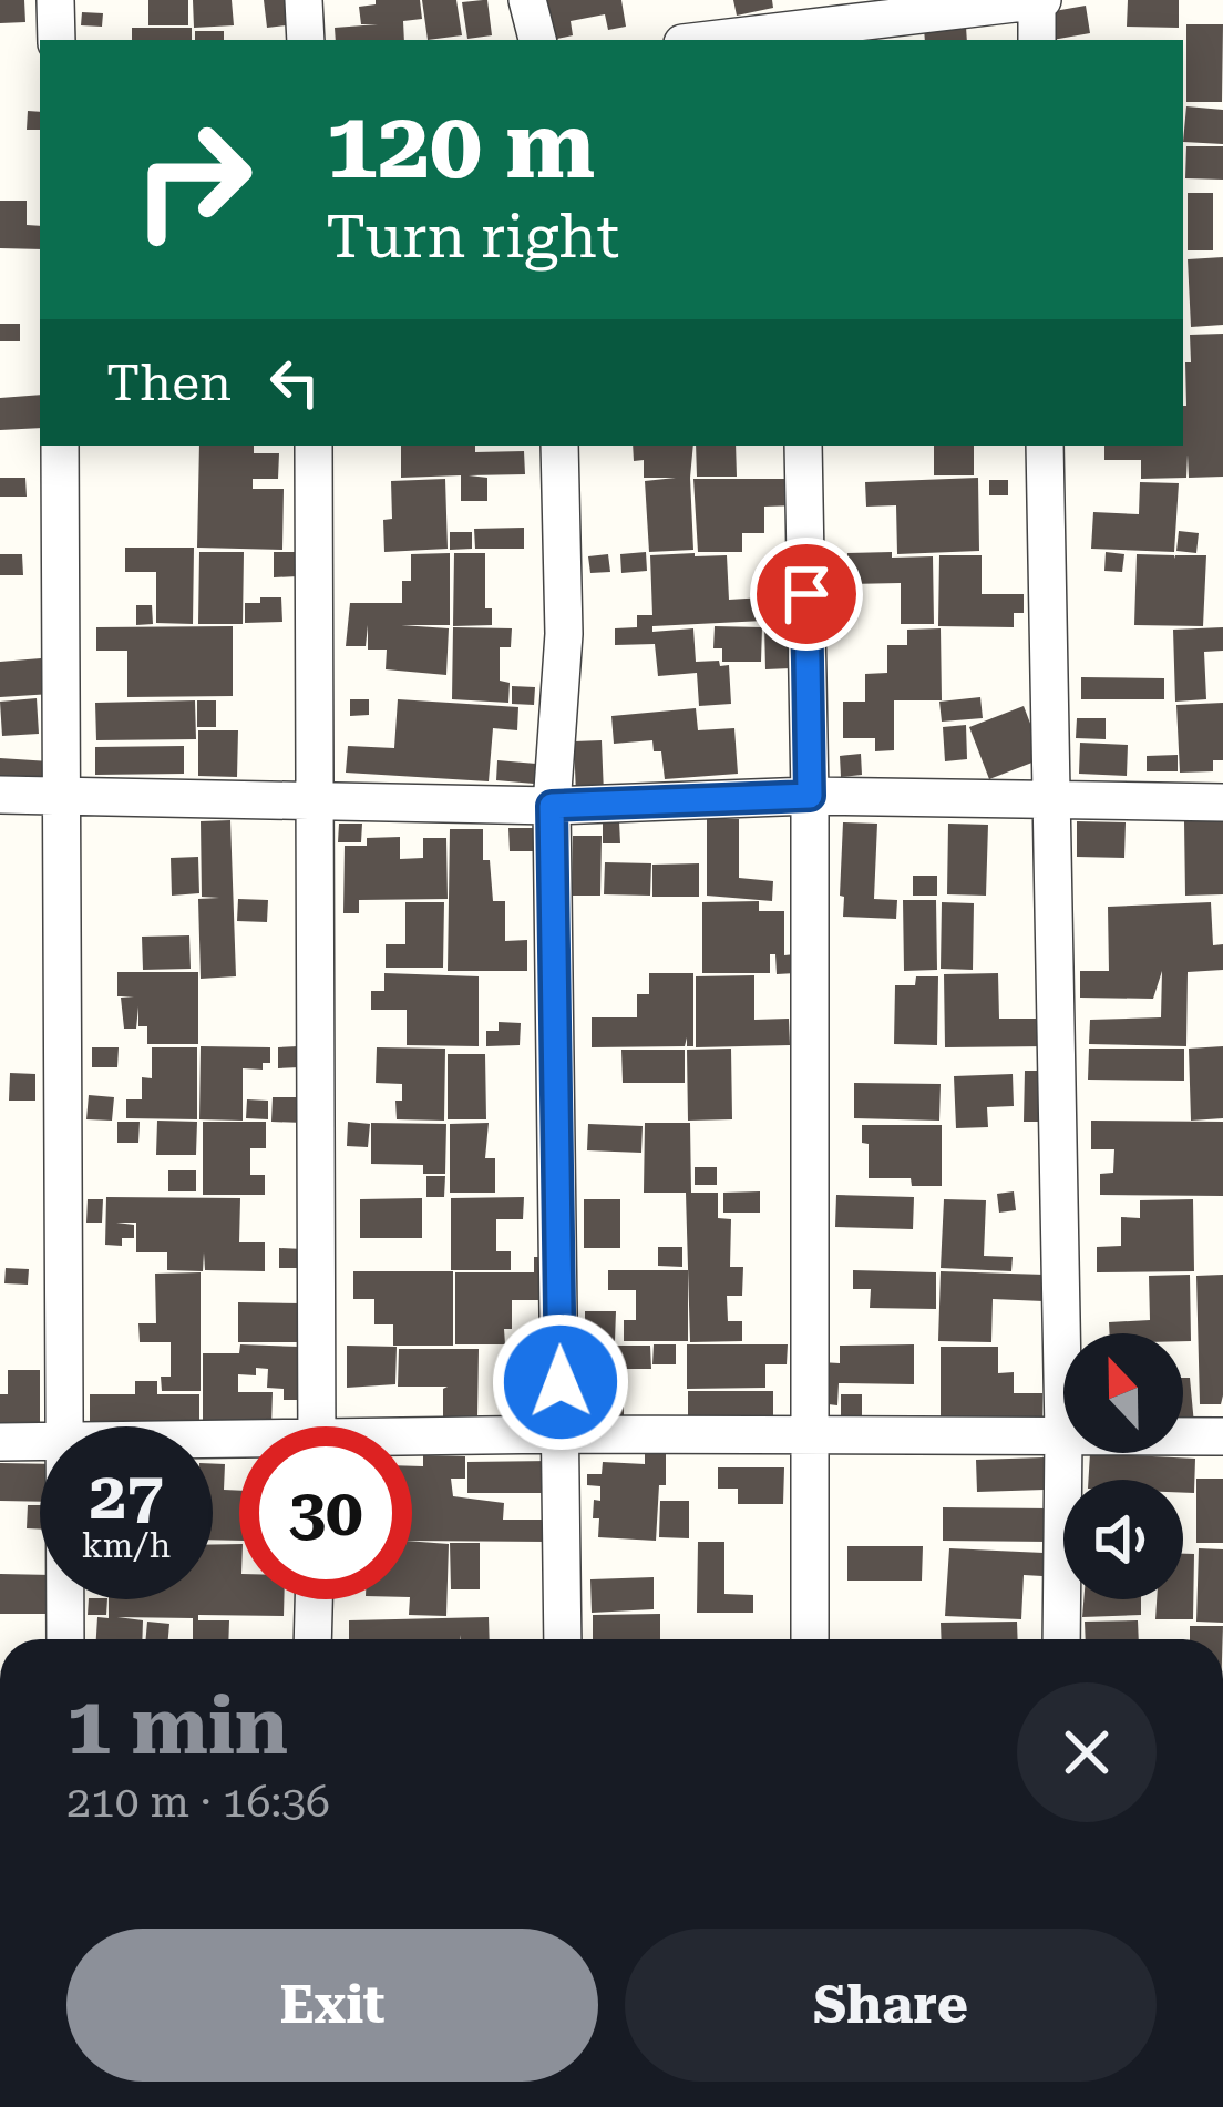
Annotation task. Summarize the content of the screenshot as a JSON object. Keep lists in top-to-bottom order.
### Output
{
  "north": "top",
  "page": {
    "turn": ["120 m", "Turn right"],
    "then": "Then",
    "speed": "27 km/h",
    "limit": "30",
    "heading": ["1 min", "210 m · 16:36"],
    "buttons": ["Exit", "Share"]
  }
}
